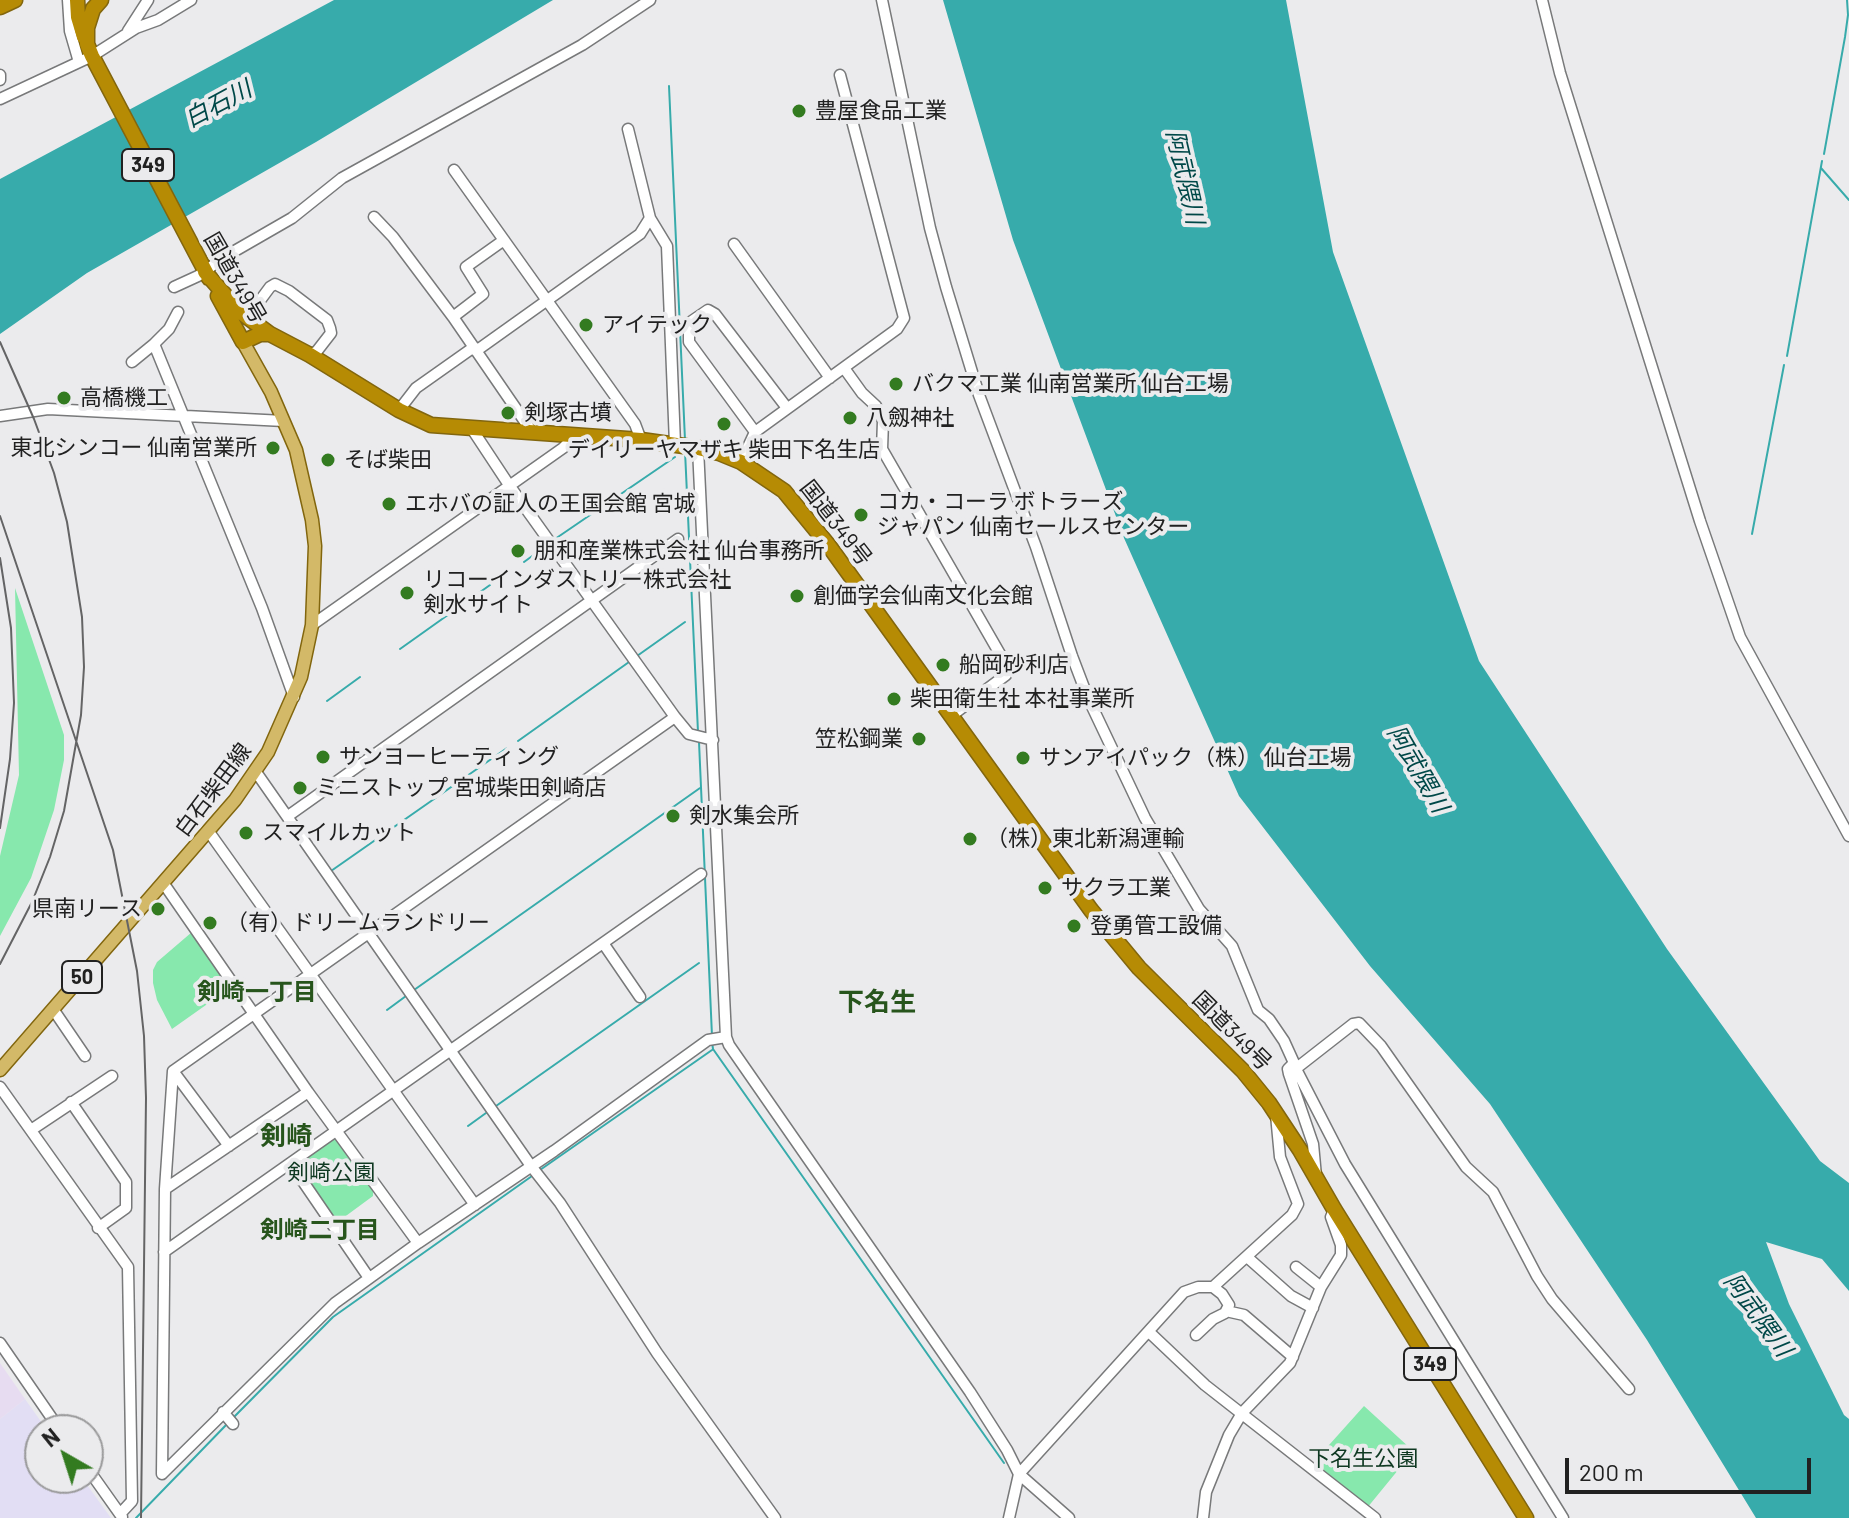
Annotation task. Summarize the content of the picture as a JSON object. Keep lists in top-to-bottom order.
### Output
{
  "streets": {
    "highway": ["349", "国道349号"],
    "main road": ["白石柴田線", "50"]
  },
  "crossings": [
    ["349", "国道349号"],
    ["国道349号", "白石柴田線"]
  ],
  "districts": [
    "剣崎一丁目",
    "下名生",
    "剣崎",
    "剣崎二丁目"
  ],
  "water": ["白石川", "阿武隈川"],
  "parks": ["剣崎公園", "下名生公園"],
  "places": [
    "豊屋食品工業",
    "アイテック",
    "バクマ工業 仙南営業所 仙台工場",
    "高橋機工",
    "剣塚古墳",
    "八劔神社",
    "デイリーヤマザキ 柴田下名生店",
    "東北シンコー 仙南営業所",
    "そば柴田",
    "エホバの証人の王国会館 宮城",
    "コカ・コーラ ボトラーズ ジャパン 仙南セールスセンター",
    "朋和産業株式会社 仙台事務所",
    "リコーインダストリー株式会社 剣水サイト",
    "創価学会仙南文化会館",
    "船岡砂利店",
    "柴田衛生社 本社事業所",
    "笠松鋼業",
    "サンヨーヒーティング",
    "サンアイパック（株） 仙台工場",
    "ミニストップ 宮城柴田剣崎店",
    "剣水集会所",
    "スマイルカット",
    "（株）東北新潟運輸",
    "サクラ工業",
    "県南リース",
    "（有）ドリームランドリー",
    "登勇管工設備"
  ],
  "scale_bar": "200 m",
  "north": "top left"
}
